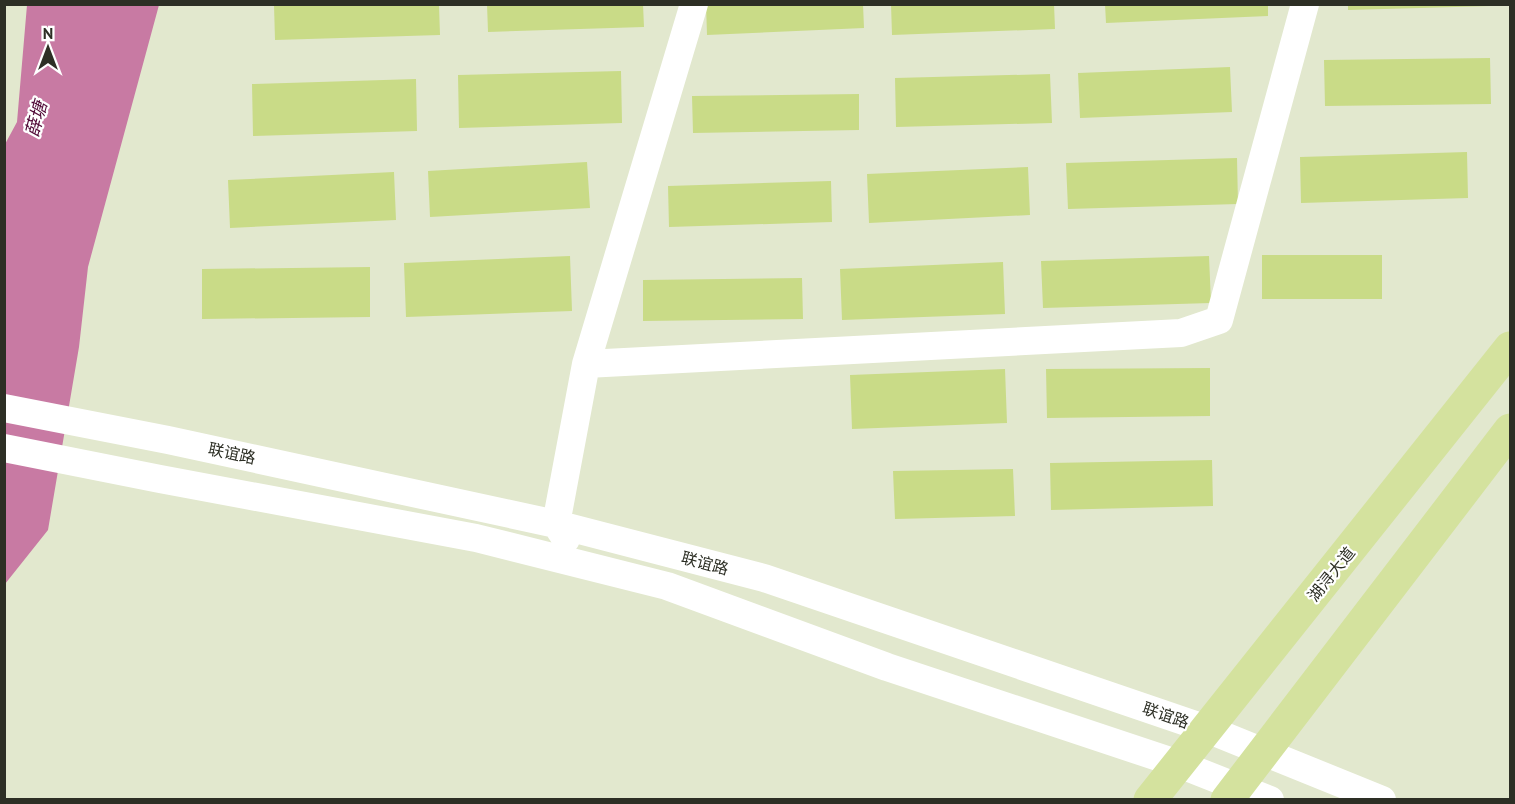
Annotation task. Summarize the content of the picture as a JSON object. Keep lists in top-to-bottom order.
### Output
{
  "streets": {
    "main road": ["湖浔大道"],
    "street": ["联谊路"]
  },
  "crossings": [
    ["联谊路", "湖浔大道"]
  ],
  "water": ["薛塘"],
  "north": "top"
}
